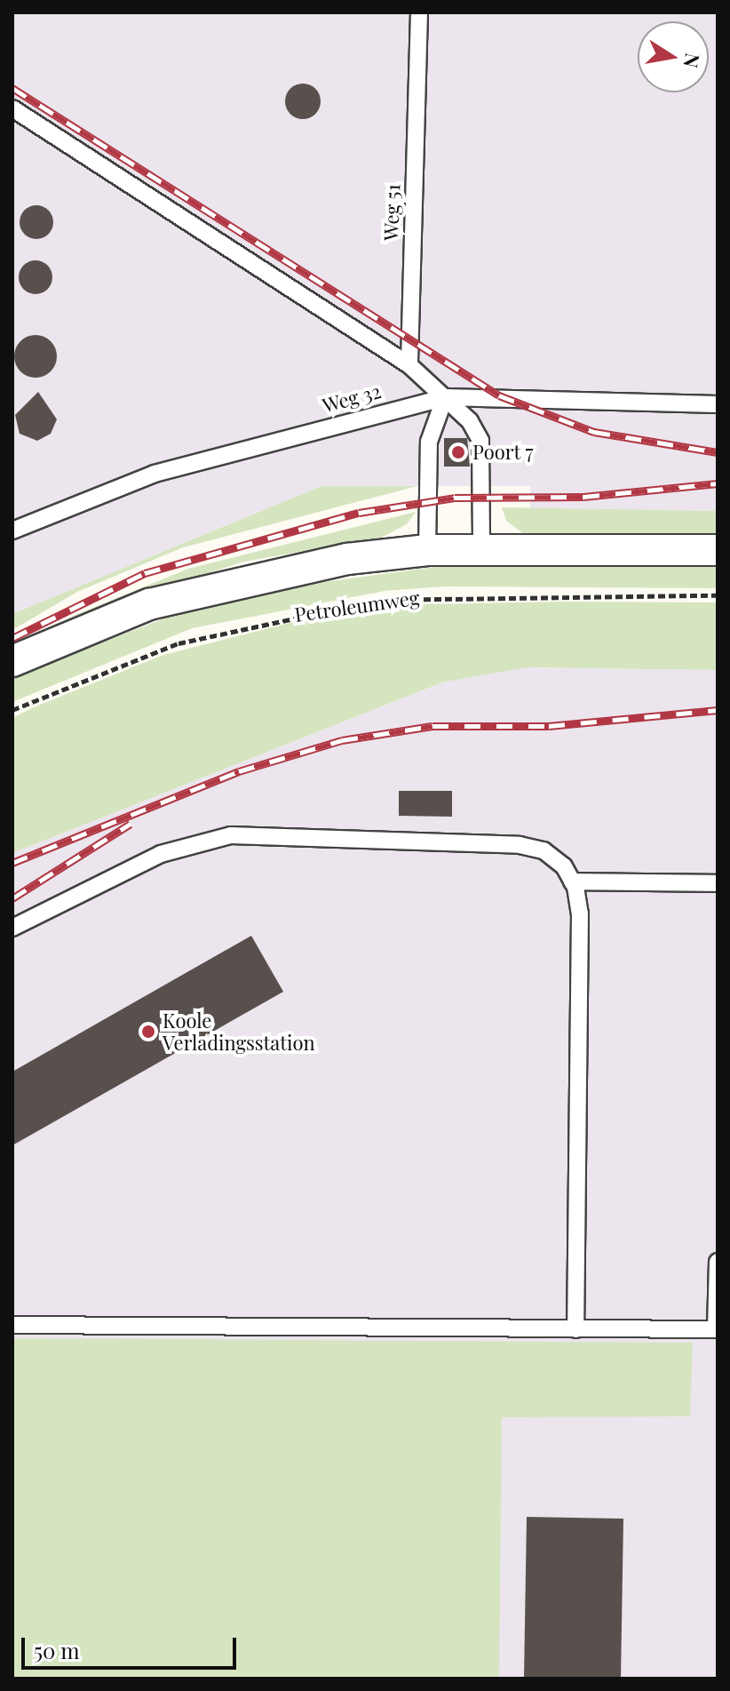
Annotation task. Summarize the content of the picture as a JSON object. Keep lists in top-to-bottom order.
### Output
{
  "streets": {
    "lane": ["Weg 51", "Weg 32"],
    "path": ["Petroleumweg"]
  },
  "places": ["Poort 7", "Koole Verladingsstation"],
  "scale_bar": "50 m",
  "north": "right"
}
